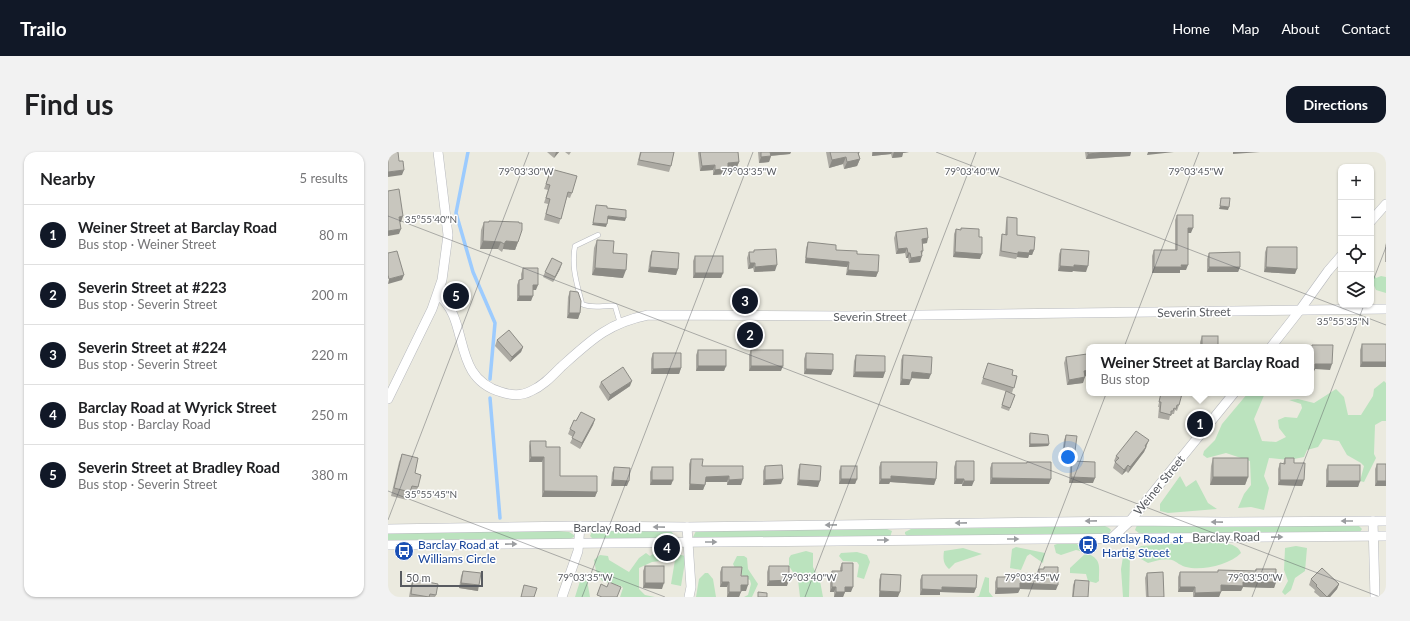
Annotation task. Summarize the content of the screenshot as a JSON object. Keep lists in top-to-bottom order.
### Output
{
  "streets": {
    "street": ["Severin Street", "Weiner Street", "Barclay Road"]
  },
  "crossings": [
    ["Weiner Street", "Barclay Road"]
  ],
  "places": {
    "bus stop": ["Barclay Road at Hartig Street", "Barclay Road at Williams Circle"]
  },
  "scale_bar": "50 m",
  "page": {
    "header": "Trailo",
    "nav": [
      "Home",
      "Map",
      "About",
      "Contact"
    ],
    "buttons": "Directions",
    "title": "Find us",
    "heading": ["Nearby", "5 results"],
    "map_buttons": ["+", "−"],
    "list": [
      {
        "mark": "1",
        "name": "Weiner Street at Barclay Road",
        "note": "Bus stop · Weiner Street",
        "value": "80 m"
      },
      {
        "mark": "2",
        "name": "Severin Street at #223",
        "note": "Bus stop · Severin Street",
        "value": "200 m"
      },
      {
        "mark": "3",
        "name": "Severin Street at #224",
        "note": "Bus stop · Severin Street",
        "value": "220 m"
      },
      {
        "mark": "4",
        "name": "Barclay Road at Wyrick Street",
        "note": "Bus stop · Barclay Road",
        "value": "250 m"
      },
      {
        "mark": "5",
        "name": "Severin Street at Bradley Road",
        "note": "Bus stop · Severin Street",
        "value": "380 m"
      }
    ],
    "pins": [
      "5",
      "3",
      "2",
      "1",
      "4"
    ],
    "popup": ["Weiner Street at Barclay Road", "Bus stop"],
    "scale": "50 m"
  },
  "coordinates": [
    "79°03'30\"W",
    "79°03'35\"W",
    "79°03'40\"W",
    "79°03'45\"W",
    "35°55'40\"N",
    "35°55'35\"N",
    "35°55'45\"N",
    "79°03'50\"W"
  ]
}
